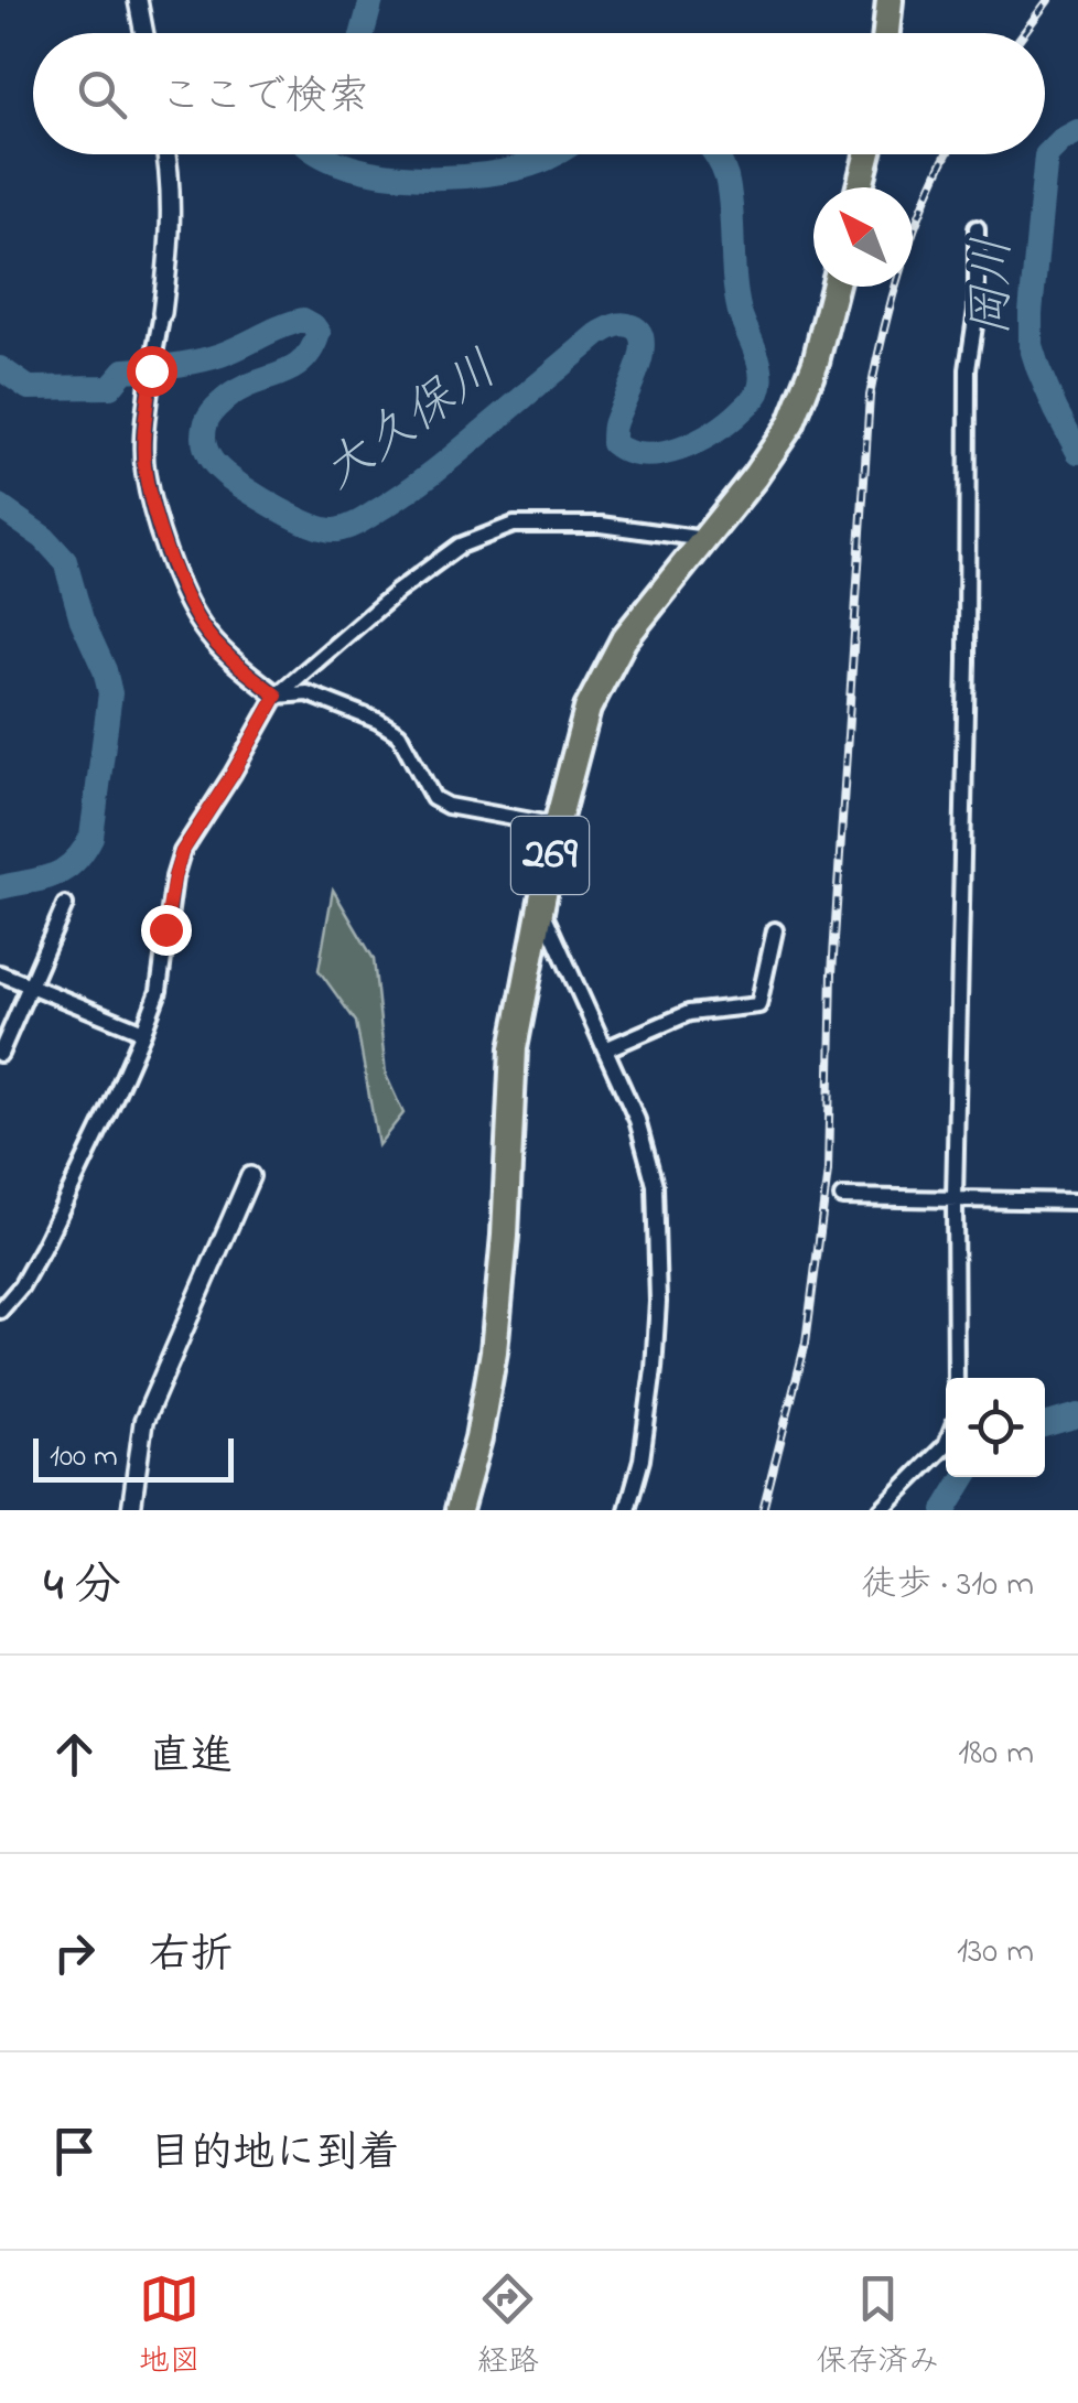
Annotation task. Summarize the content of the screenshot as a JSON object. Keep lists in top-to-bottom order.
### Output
{
  "streets": {
    "highway": ["269"]
  },
  "water": ["岡川", "大久保川"],
  "scale_bar": "100 m",
  "north": "top left",
  "page": {
    "search": "ここで検索",
    "scale": "100 m",
    "heading": ["4 分", "徒歩 · 310 m"],
    "list": [
      ["直進", "180 m"],
      ["右折", "130 m"],
      "目的地に到着"
    ],
    "nav": ["地図", "経路", "保存済み"]
  }
}
